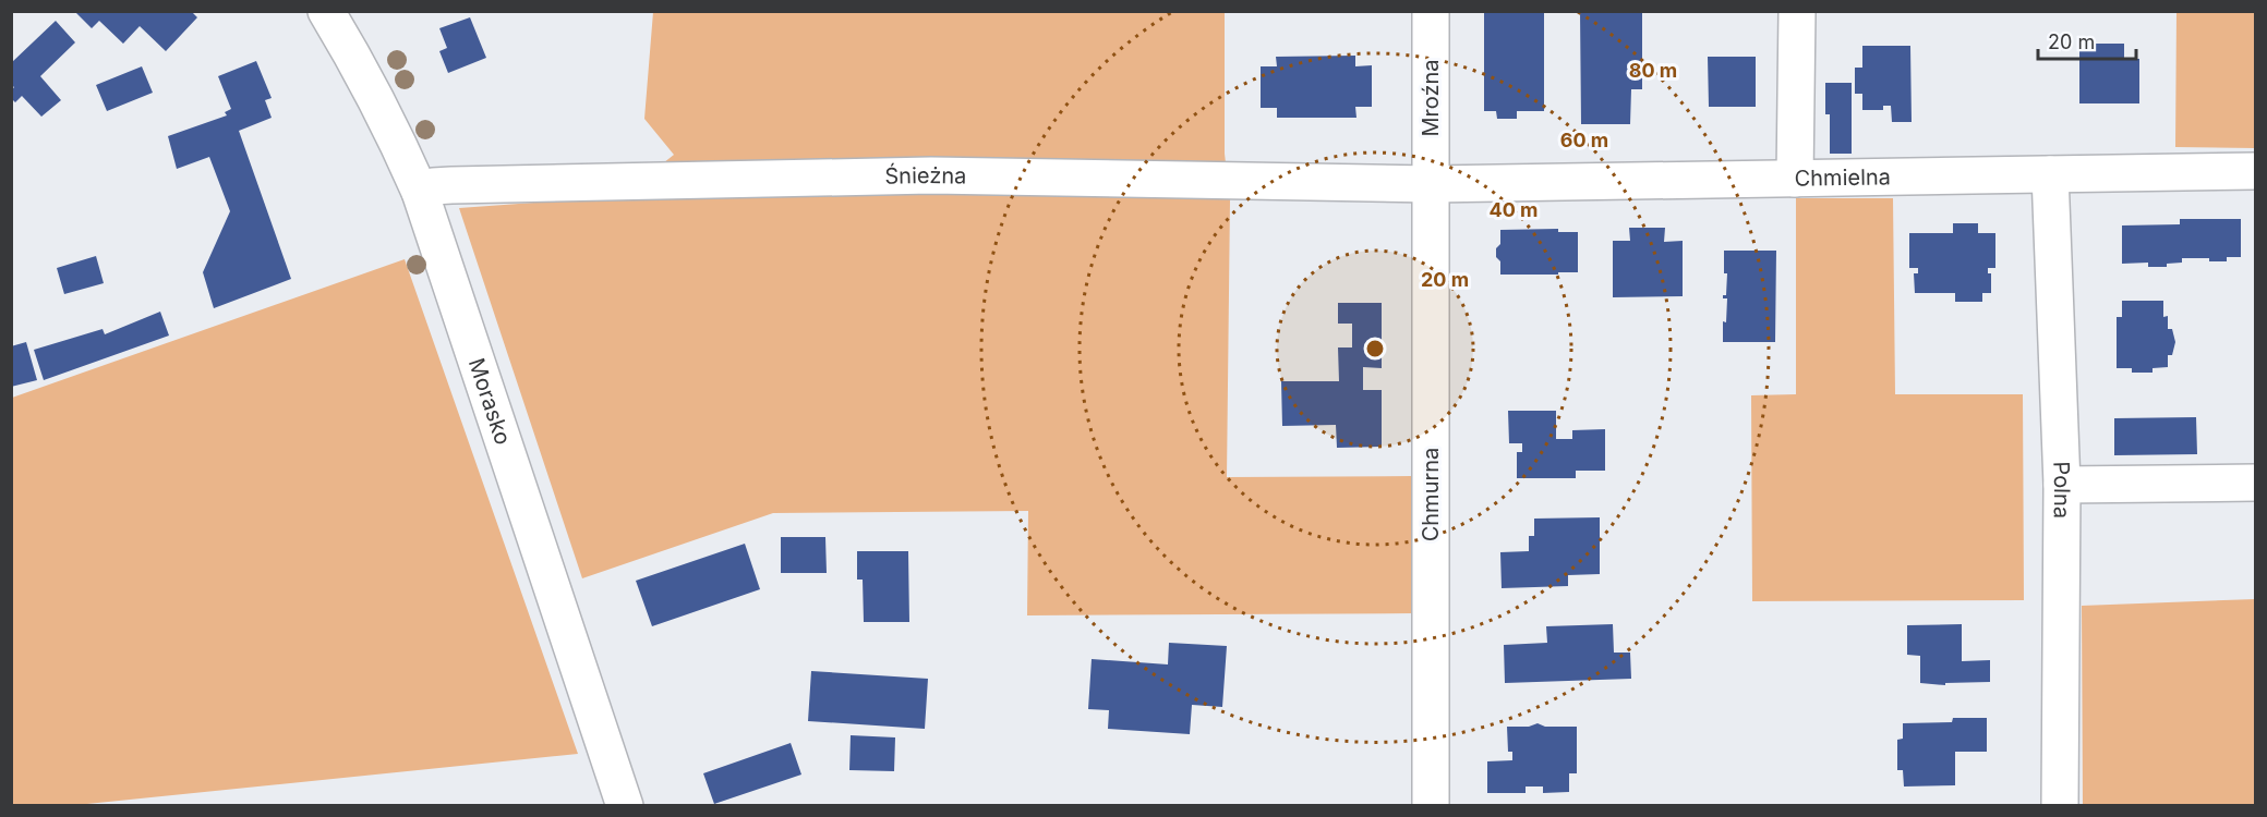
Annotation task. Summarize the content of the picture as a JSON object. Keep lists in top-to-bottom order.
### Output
{
  "streets": {
    "street": [
      "Mroźna",
      "Śnieżna",
      "Chmielna",
      "Morasko",
      "Polna",
      "Chmurna"
    ]
  },
  "crossings": [
    ["Mroźna", "Śnieżna"],
    ["Mroźna", "Chmielna"],
    ["Mroźna", "Chmurna"],
    ["Śnieżna", "Chmielna"],
    ["Śnieżna", "Morasko"],
    ["Śnieżna", "Chmurna"],
    ["Chmielna", "Polna"],
    ["Chmielna", "Chmurna"]
  ],
  "scale_bar": "20 m",
  "rings": [
    "80 m",
    "60 m",
    "40 m",
    "20 m"
  ]
}
